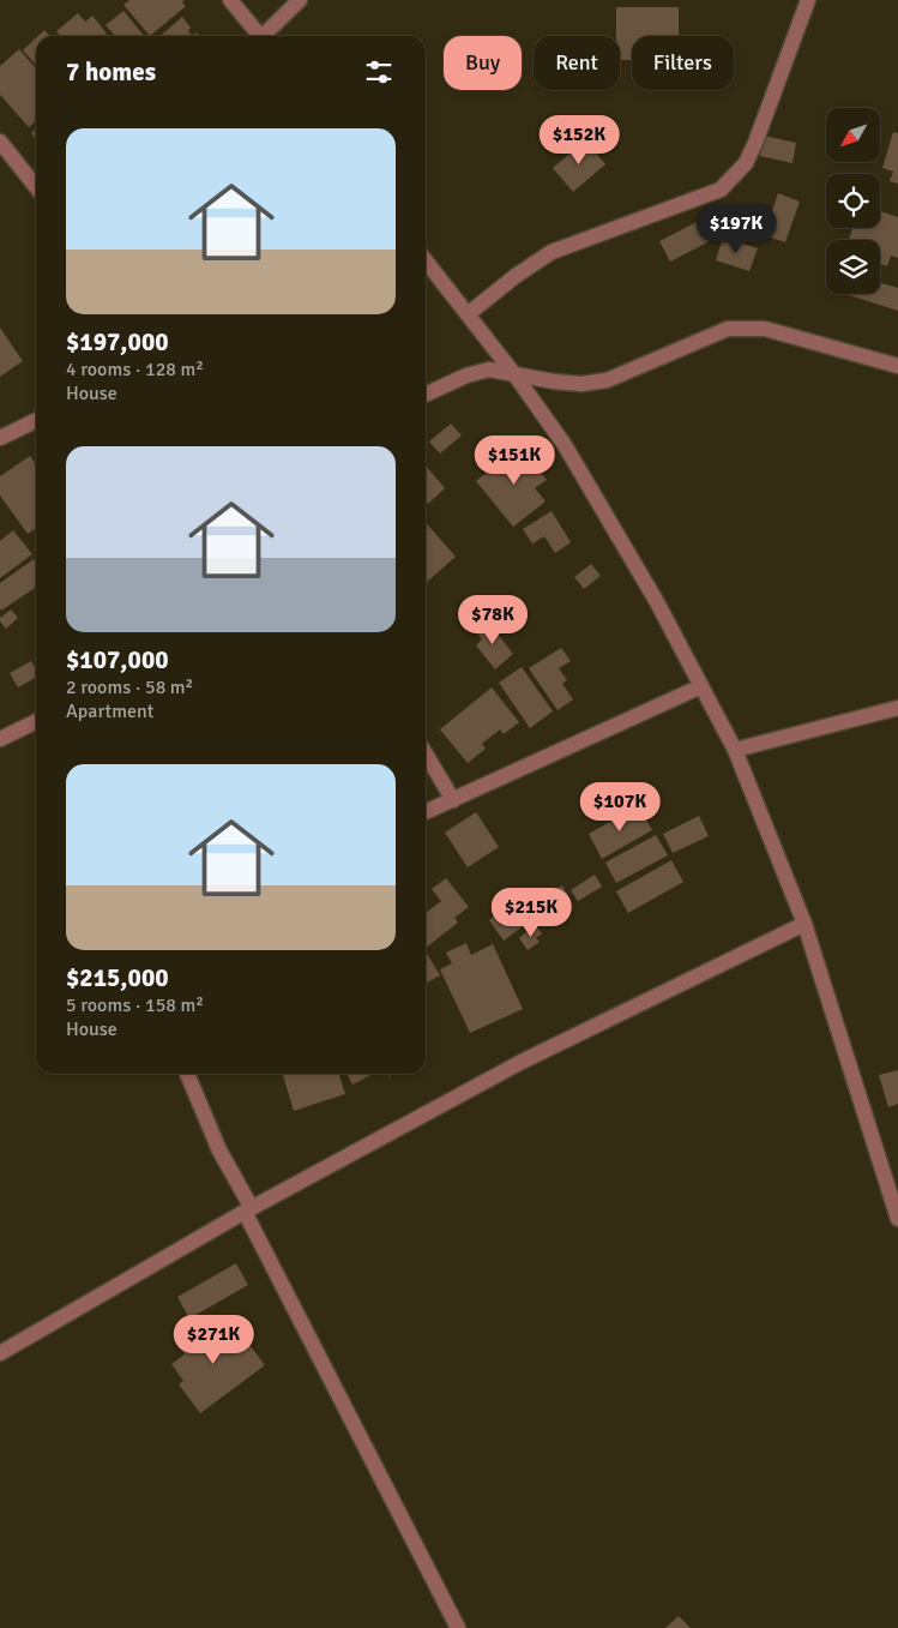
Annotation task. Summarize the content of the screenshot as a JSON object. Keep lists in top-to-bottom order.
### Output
{
  "north": "bottom left",
  "page": {
    "chip": ["Buy", "Rent", "Filters"],
    "heading": "7 homes",
    "list": [
      {
        "name": "$197,000",
        "note": "4 rooms · 128 m² · House"
      },
      {
        "name": "$107,000",
        "note": "2 rooms · 58 m² · Apartment"
      },
      {
        "name": "$215,000",
        "note": "5 rooms · 158 m² · House"
      }
    ],
    "price": [
      "$152K",
      "$197K",
      "$151K",
      "$78K",
      "$107K",
      "$215K",
      "$271K"
    ]
  }
}
